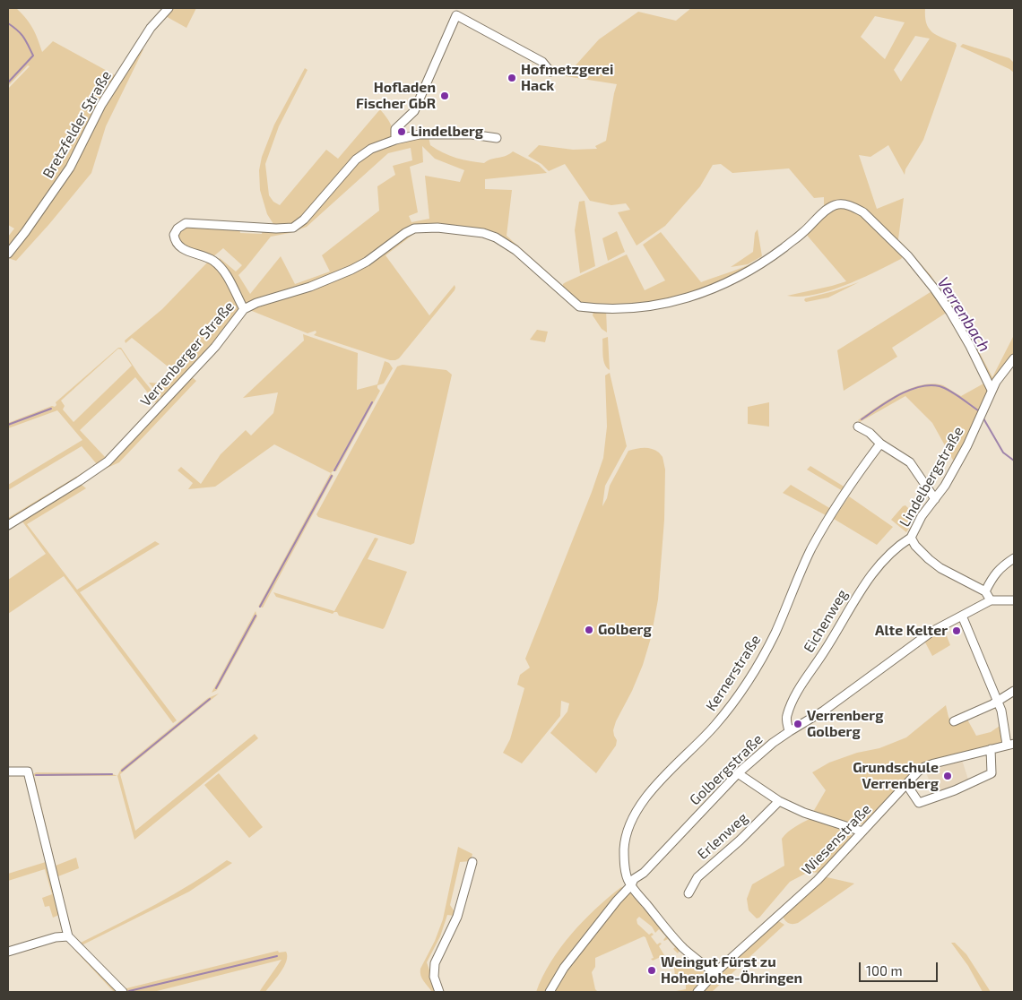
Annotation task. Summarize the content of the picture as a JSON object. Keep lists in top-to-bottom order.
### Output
{
  "streets": {
    "street": [
      "Bretzfelder Straße",
      "Verrenberger Straße",
      "Lindelbergstraße",
      "Eichenweg",
      "Kernerstraße",
      "Golbergstraße",
      "Erlenweg",
      "Wiesenstraße"
    ]
  },
  "crossings": [
    ["Verrenberger Straße", "Lindelbergstraße"],
    ["Lindelbergstraße", "Eichenweg"],
    ["Eichenweg", "Golbergstraße"],
    ["Kernerstraße", "Golbergstraße"]
  ],
  "water": ["Verrenbach"],
  "places": [
    "Hofmetzgerei Hack",
    "Hofladen Fischer GbR",
    "Lindelberg",
    "Golberg",
    "Alte Kelter",
    "Verrenberg Golberg",
    "Grundschule Verrenberg",
    "Weingut Fürst zu Hohenlohe-Öhringen"
  ],
  "scale_bar": "100 m"
}
